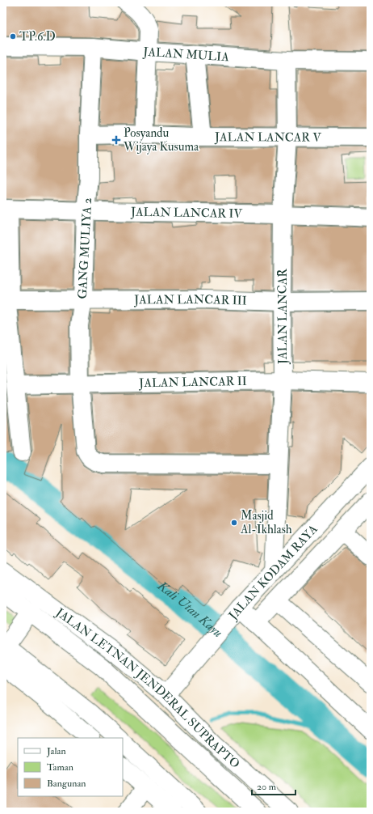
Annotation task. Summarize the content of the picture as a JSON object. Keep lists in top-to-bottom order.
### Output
{
  "streets": {
    "street": [
      "JALAN MULIA",
      "JALAN LANCAR V",
      "JALAN LANCAR IV",
      "GANG MULIYA 2",
      "JALAN LANCAR III",
      "JALAN LANCAR",
      "JALAN LANCAR II",
      "JALAN KODAM RAYA",
      "JALAN LETNAN JENDERAL SUPRAPTO"
    ]
  },
  "crossings": [
    ["JALAN MULIA", "GANG MULIYA 2"],
    ["JALAN MULIA", "JALAN LANCAR"],
    ["JALAN LANCAR V", "GANG MULIYA 2"],
    ["JALAN LANCAR V", "JALAN LANCAR"],
    ["JALAN LANCAR IV", "GANG MULIYA 2"],
    ["JALAN LANCAR IV", "JALAN LANCAR"],
    ["GANG MULIYA 2", "JALAN LANCAR III"],
    ["GANG MULIYA 2", "JALAN LANCAR"],
    ["GANG MULIYA 2", "JALAN LANCAR II"],
    ["JALAN LANCAR III", "JALAN LANCAR"],
    ["JALAN LANCAR", "JALAN LANCAR II"],
    ["JALAN LANCAR", "JALAN KODAM RAYA"],
    ["JALAN KODAM RAYA", "JALAN LETNAN JENDERAL SUPRAPTO"]
  ],
  "water": ["Kali Utan Kayu"],
  "places": {
    "other": ["TP.6.D", "Masjid Al-Ikhlash"],
    "health": ["Posyandu Wijaya Kusuma"]
  },
  "legend": ["Jalan", "Taman", "Bangunan"],
  "scale_bar": "20 m"
}
